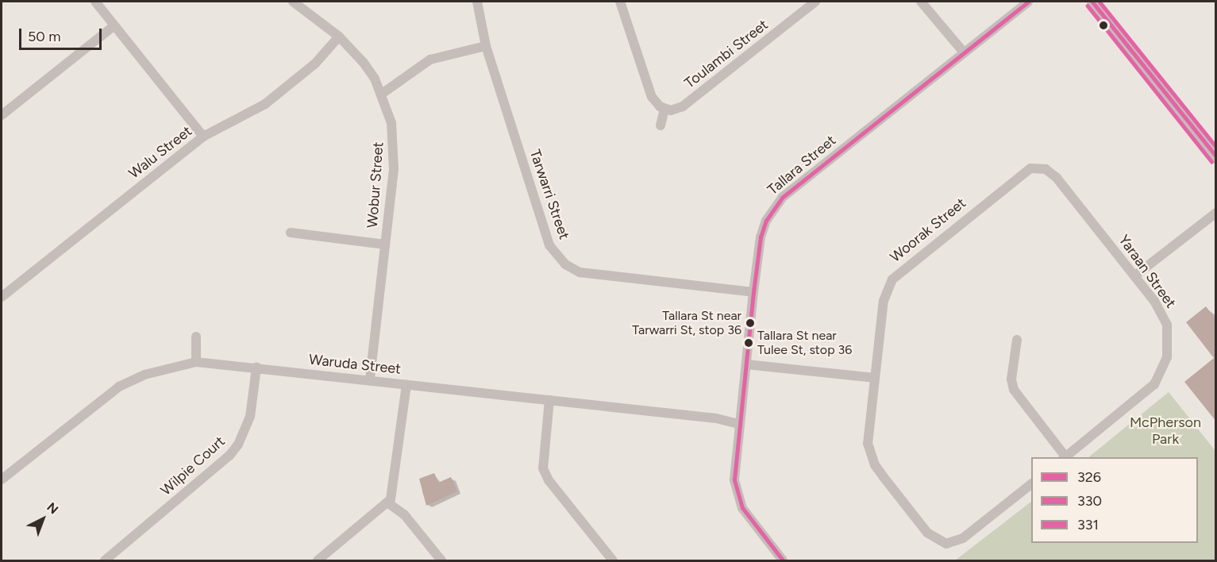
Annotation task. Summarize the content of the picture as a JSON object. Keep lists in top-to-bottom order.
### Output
{
  "streets": {
    "street": [
      "Toulambi Street",
      "Walu Street",
      "Tallara Street",
      "Wobur Street",
      "Tarwarri Street",
      "Woorak Street",
      "Yaraan Street",
      "Waruda Street",
      "Wilpie Court"
    ]
  },
  "crossings": [
    ["Walu Street", "Wobur Street"],
    ["Tallara Street", "Tarwarri Street"],
    ["Tallara Street", "Waruda Street"],
    ["Wobur Street", "Waruda Street"],
    ["Woorak Street", "Yaraan Street"],
    ["Waruda Street", "Wilpie Court"]
  ],
  "parks": ["McPherson Park"],
  "places": ["Tallara St near Tarwarri St, stop 36", "Tallara St near Tulee St, stop 36"],
  "lines": ["transit line 326", "transit line 331", "transit line 330"],
  "legend": ["326", "330", "331"],
  "scale_bar": "50 m",
  "north": "top right"
}
